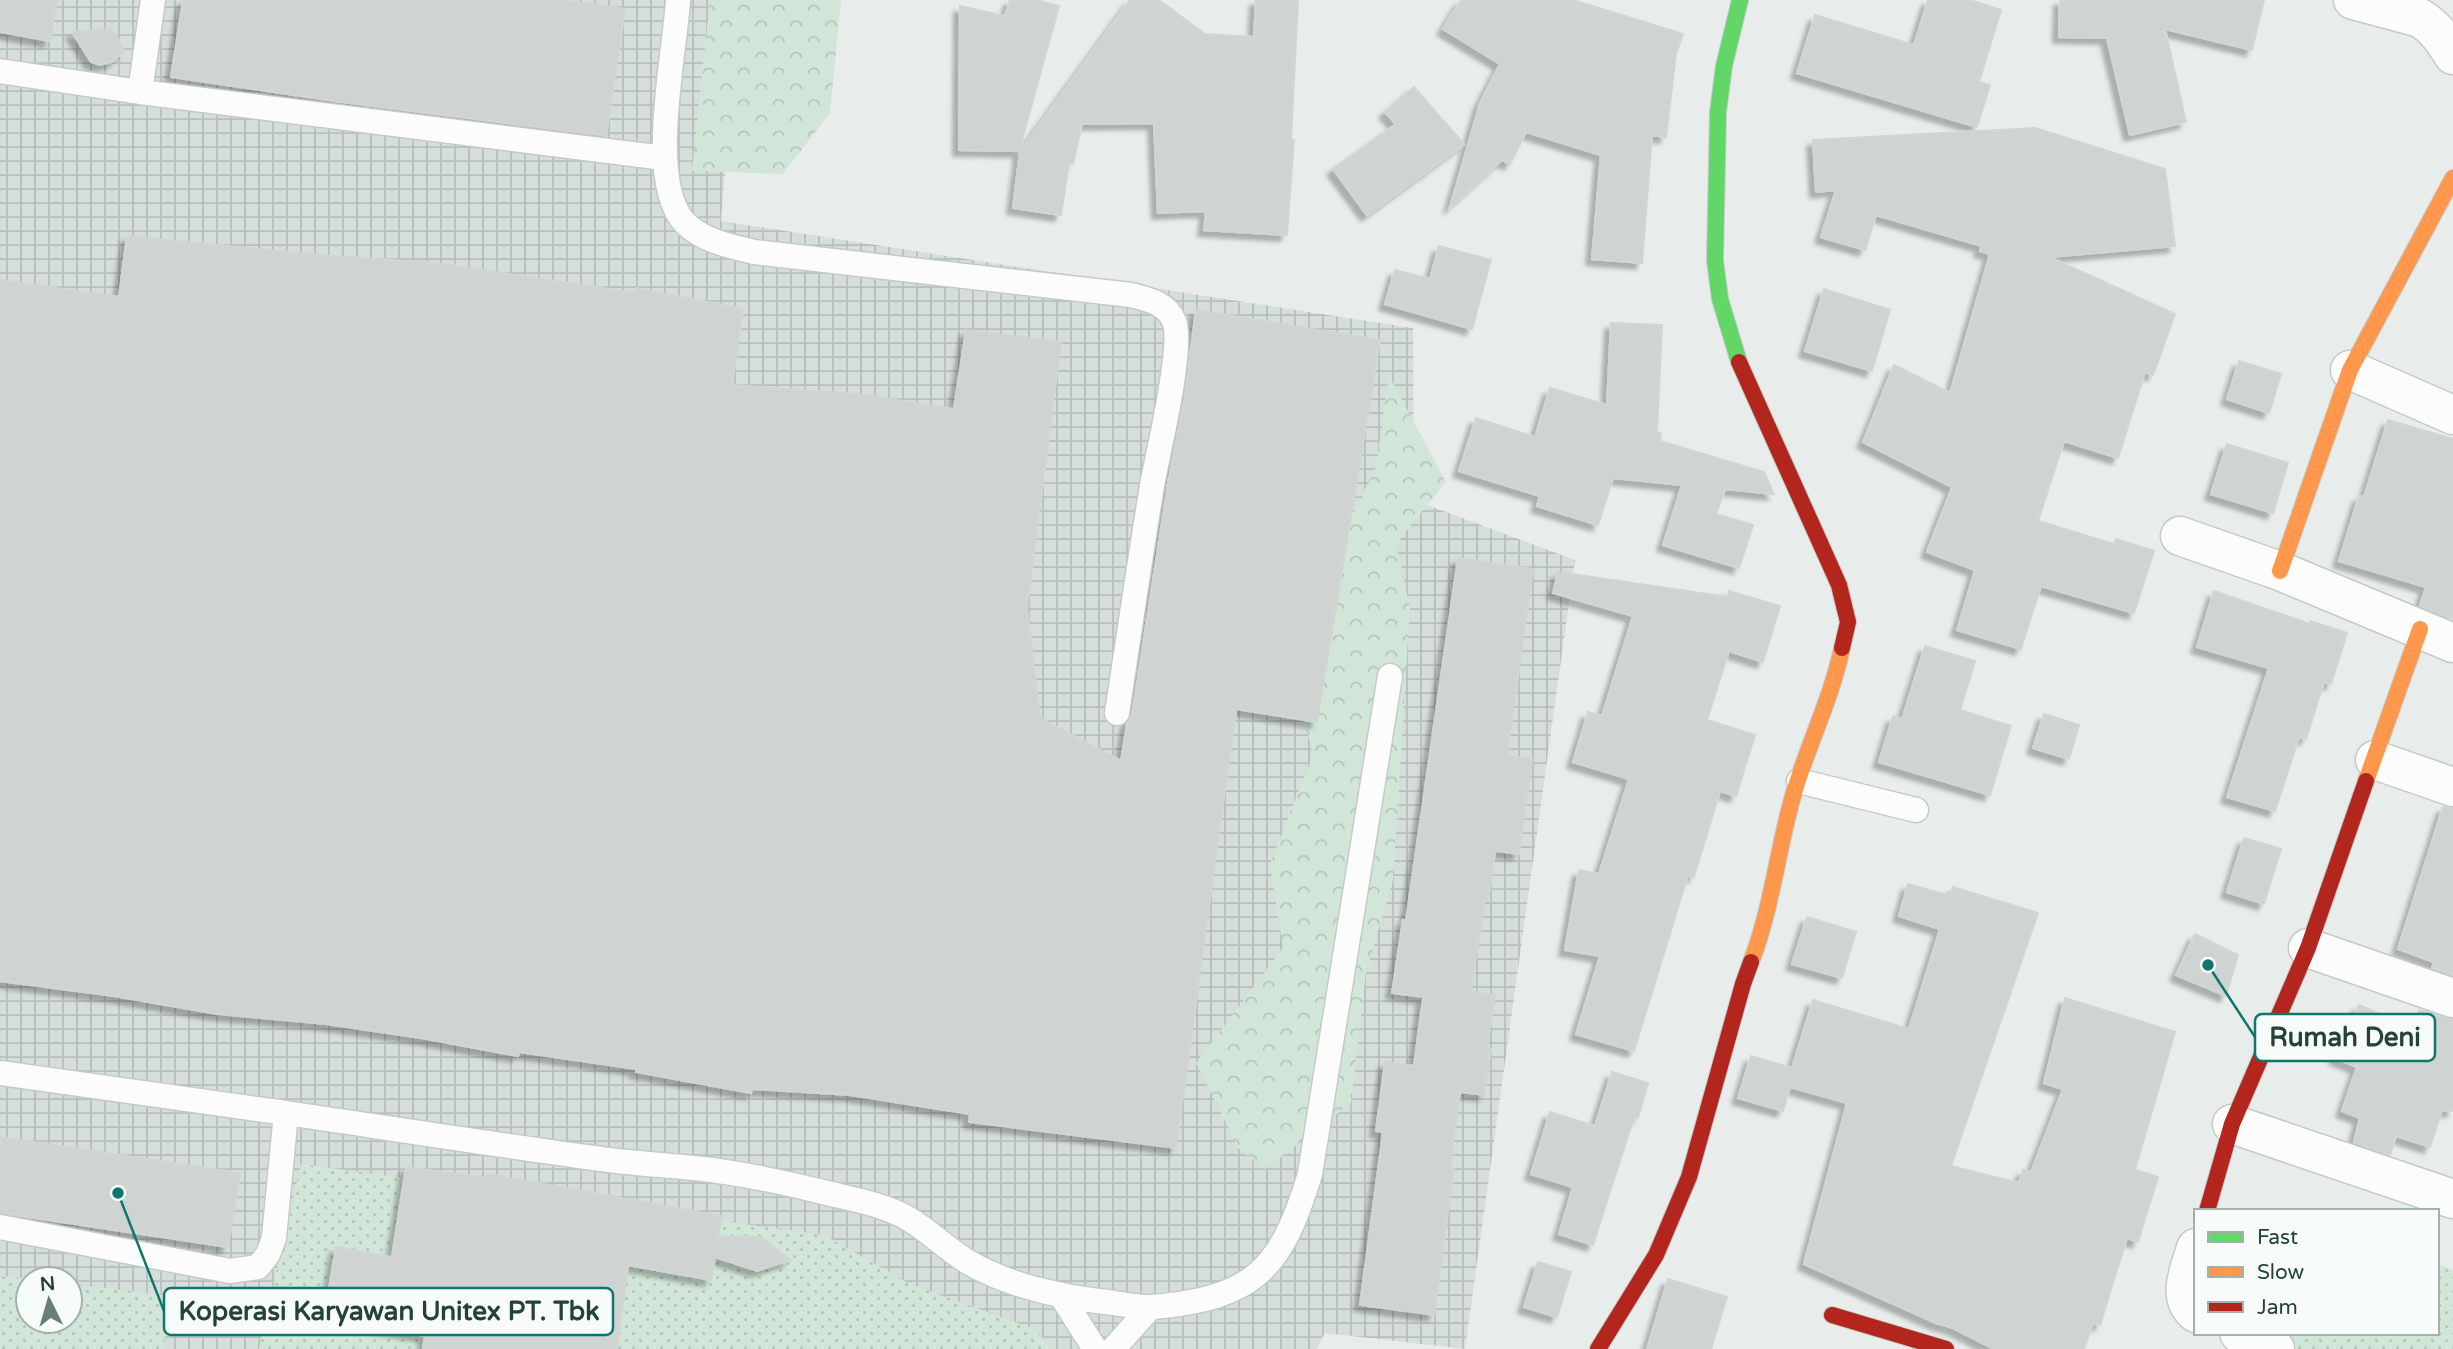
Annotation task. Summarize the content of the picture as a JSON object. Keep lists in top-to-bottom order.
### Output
{
  "places": ["Rumah Deni", "Koperasi Karyawan Unitex PT. Tbk"],
  "legend": ["Fast", "Slow", "Jam"],
  "north": "top"
}
